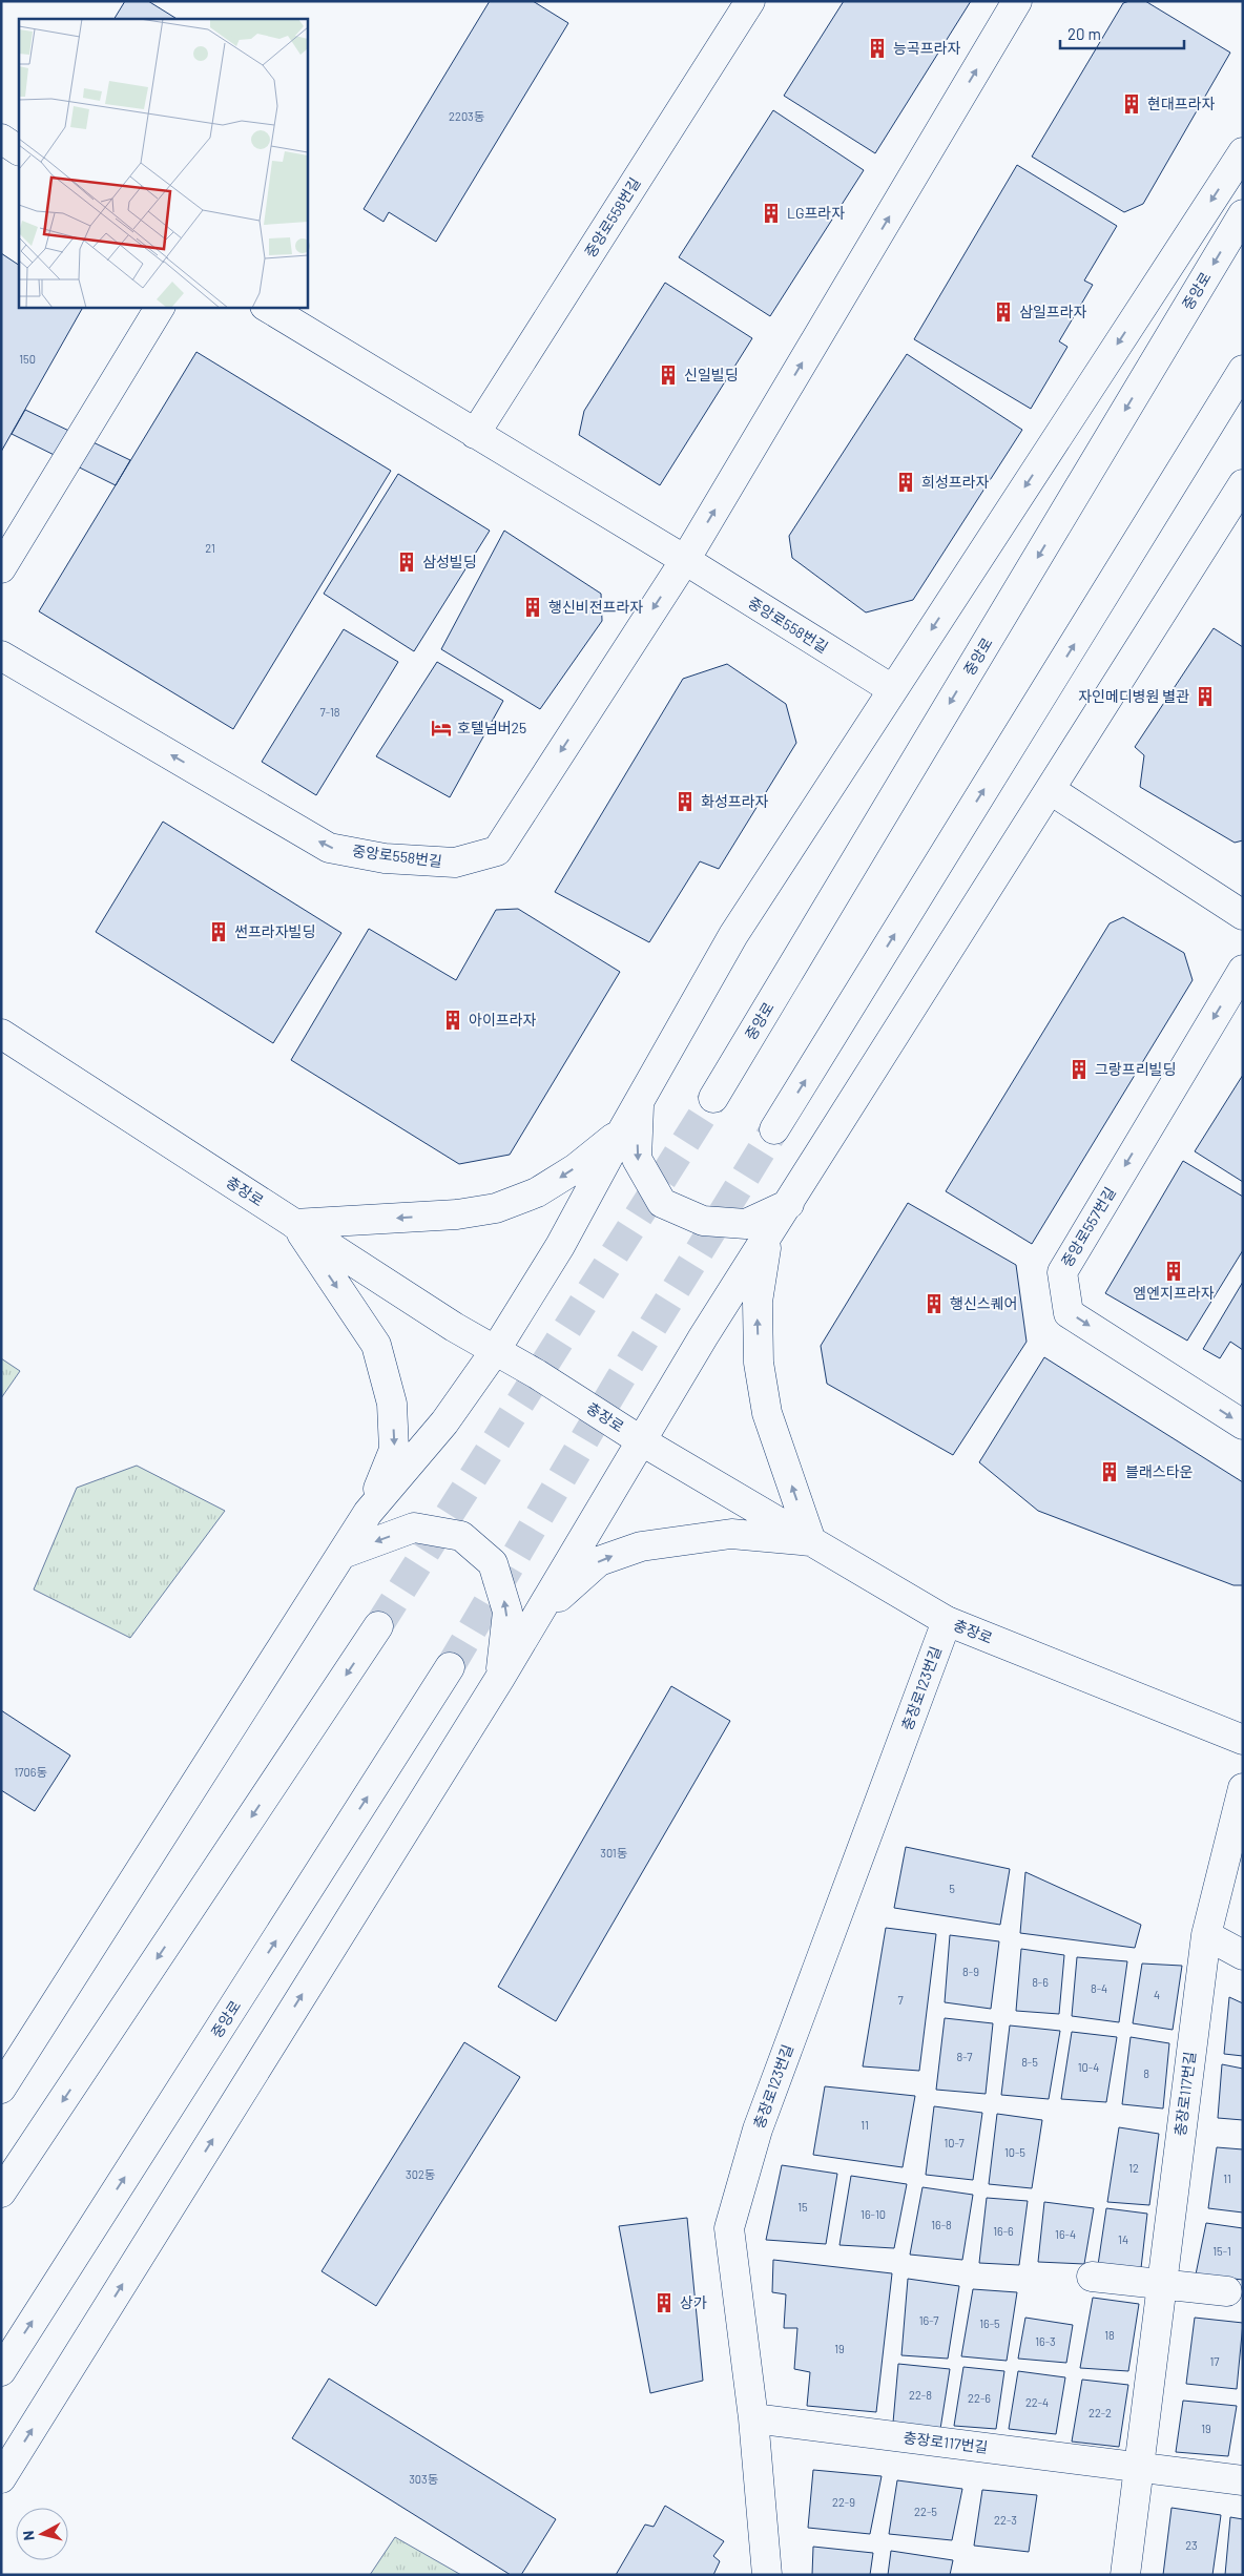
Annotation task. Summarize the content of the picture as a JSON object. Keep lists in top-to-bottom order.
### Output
{
  "streets": {
    "main road": [
      "중앙로558번길",
      "중앙로",
      "충장로",
      "중앙로557번길",
      "충장로123번길",
      "충장로117번길"
    ]
  },
  "crossings": [
    ["충장로", "충장로123번길"],
    ["충장로123번길", "충장로117번길"]
  ],
  "places": {
    "building": [
      "능곡프라자",
      "현대프라자",
      "LG프라자",
      "삼일프라자",
      "신일빌딩",
      "희성프라자",
      "삼성빌딩",
      "행신비전프라자",
      "자인메디병원 별관",
      "화성프라자",
      "썬프라자빌딩",
      "아이프라자",
      "그랑프리빌딩",
      "엠엔지프라자",
      "행신스퀘어",
      "블래스타운",
      "상가"
    ],
    "hotel": ["호텔넘버25"]
  },
  "house_numbers": [
    "2203동",
    "150",
    "21",
    "7-18",
    "1706동",
    "301동",
    "5",
    "8-9",
    "8-6",
    "8-4",
    "4",
    "7",
    "8-7",
    "8-5",
    "10-4",
    "8",
    "11",
    "10-7",
    "10-5",
    "12",
    "302동",
    "11",
    "15",
    "16-10",
    "16-8",
    "16-6",
    "16-4",
    "14",
    "15-1",
    "16-7",
    "16-5",
    "18",
    "16-3",
    "19",
    "17",
    "22-8",
    "22-6",
    "22-4",
    "22-2",
    "19",
    "303동",
    "22-9",
    "22-5",
    "22-3",
    "23"
  ],
  "scale_bar": "20 m",
  "north": "left"
}
